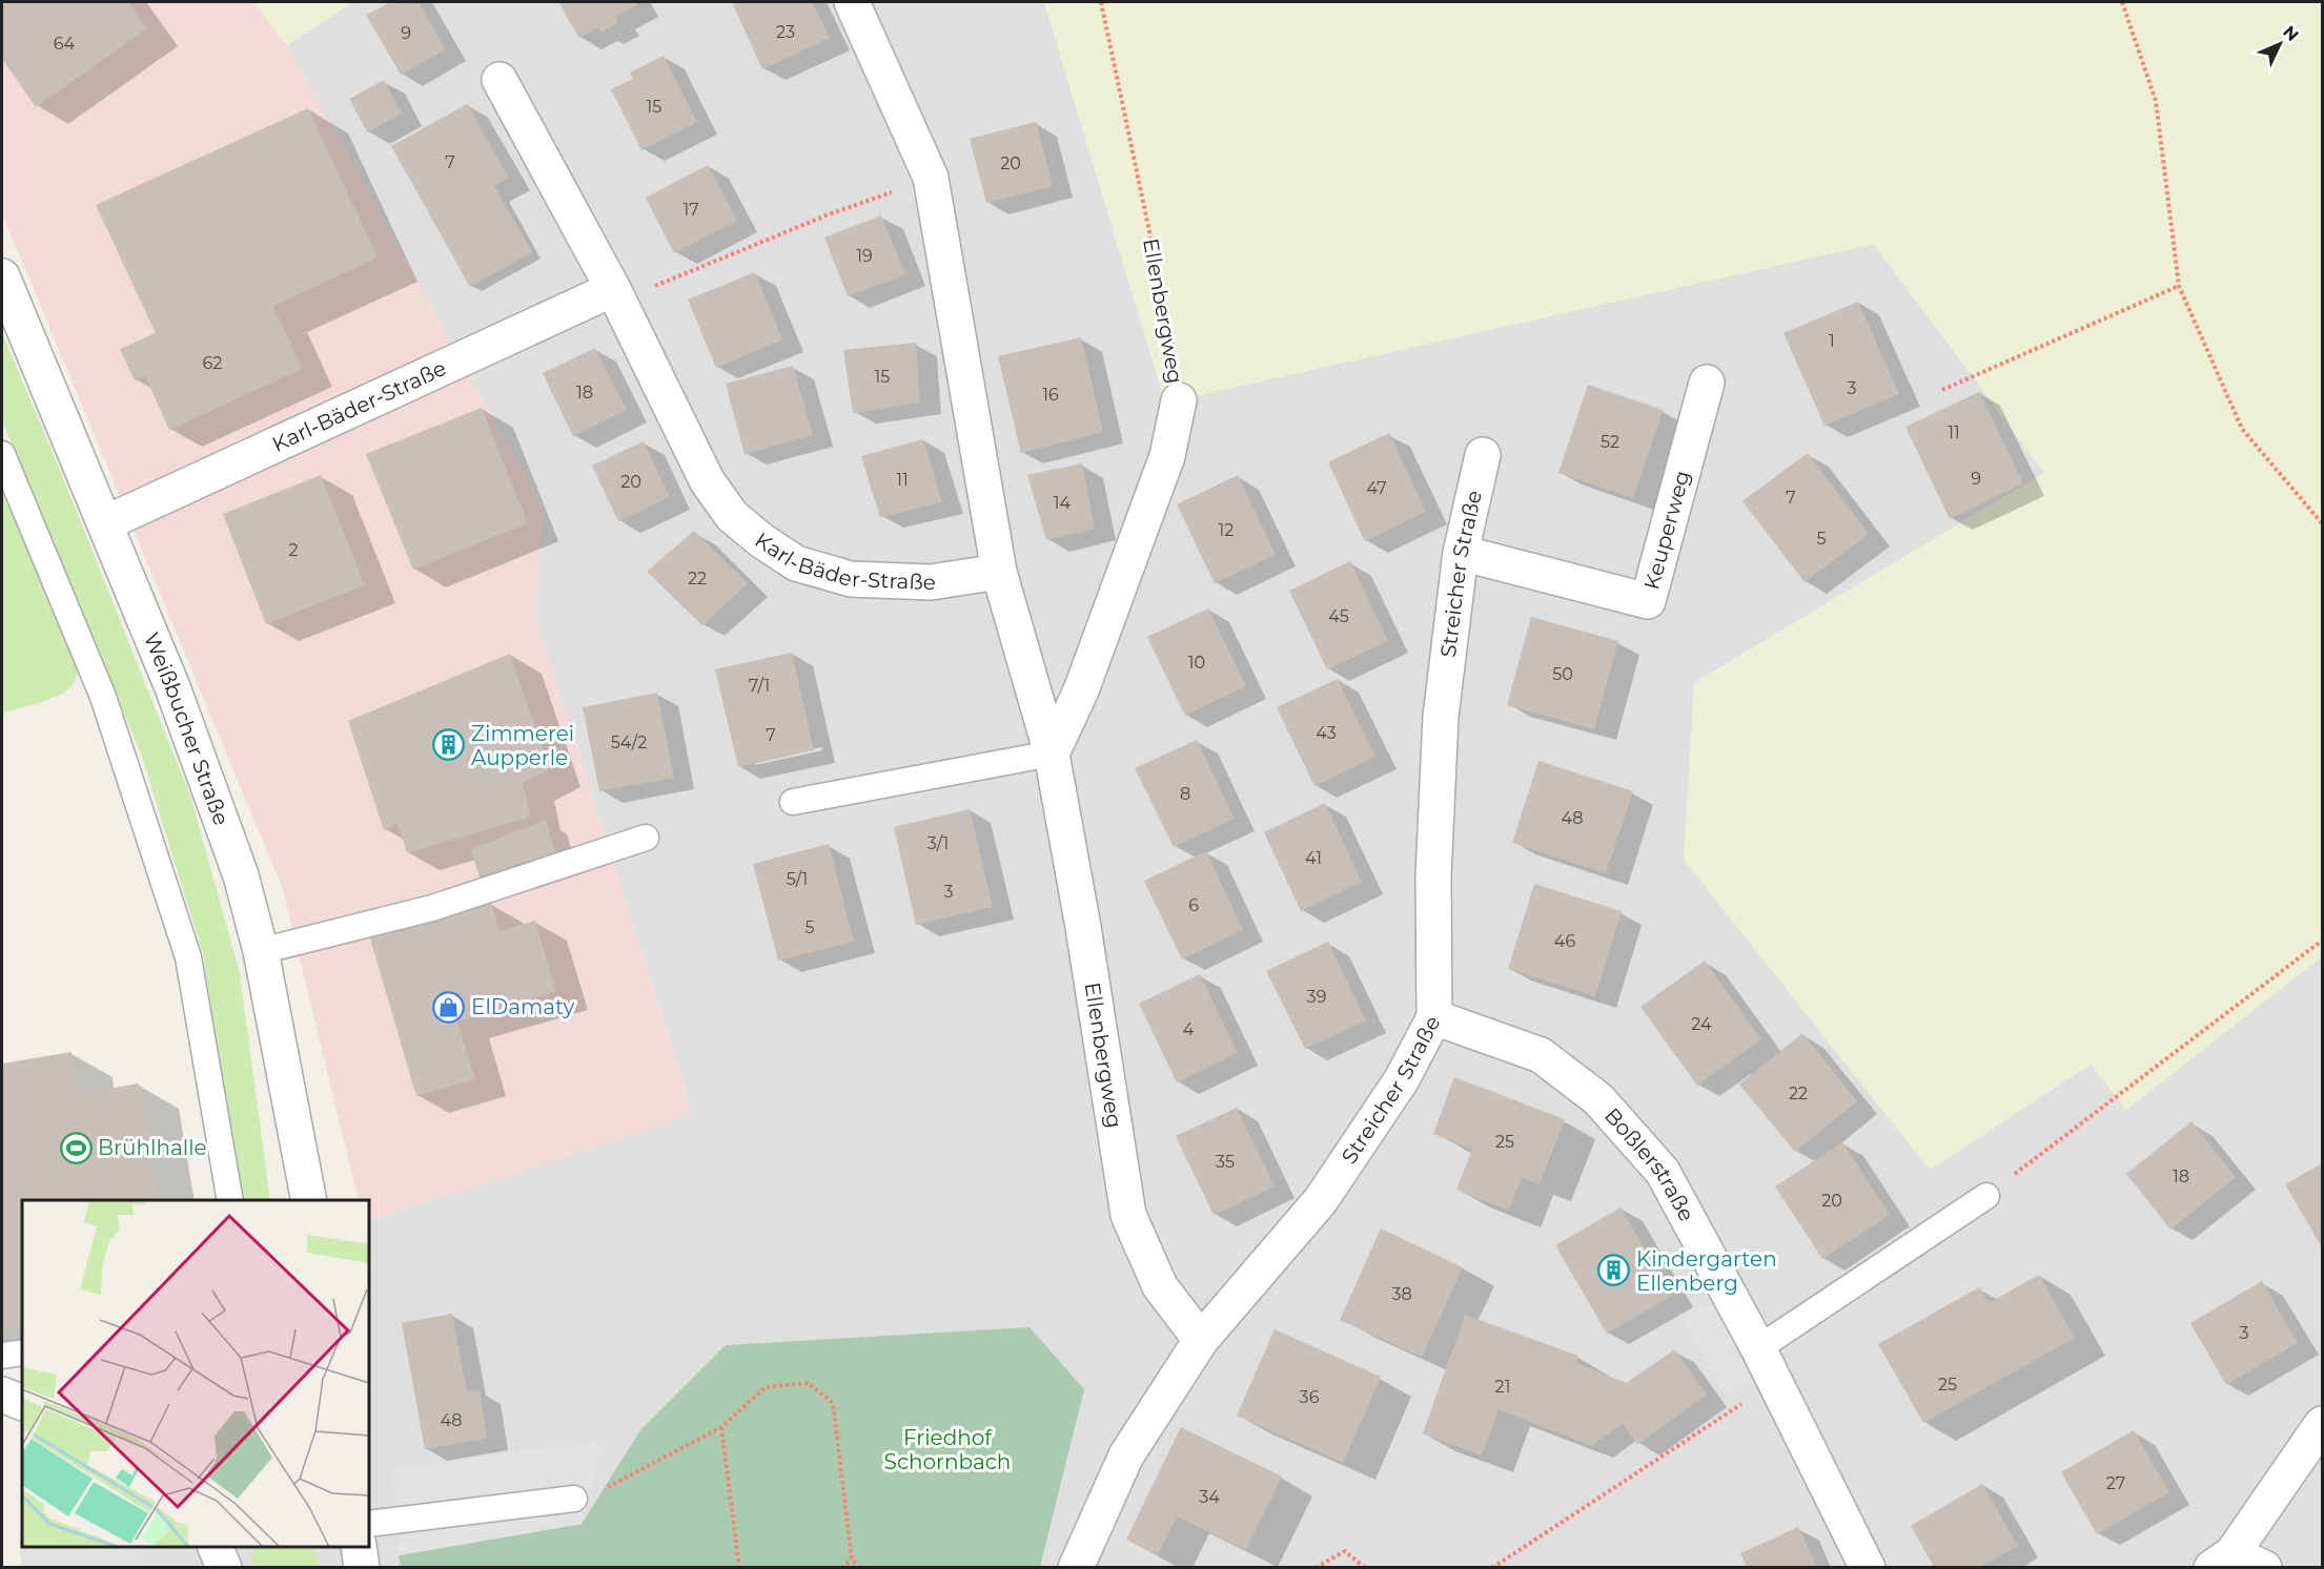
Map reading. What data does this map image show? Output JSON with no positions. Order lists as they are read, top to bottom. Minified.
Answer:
{"streets":{"street":["Ellenbergweg","Karl-Bäder-Straße","Keuperweg","Streicher Straße","Weißbucher Straße","Boßlerstraße"]},"crossings":[["Ellenbergweg","Karl-Bäder-Straße"],["Ellenbergweg","Streicher Straße"],["Karl-Bäder-Straße","Weißbucher Straße"],["Keuperweg","Streicher Straße"],["Streicher Straße","Boßlerstraße"]],"parks":["Friedhof Schornbach"],"places":{"building":["Zimmerei Aupperle","Kindergarten Ellenberg"],"shop":["ElDamaty"],"sports":["Brühlhalle"]},"house_numbers":["23","9","64","15","7","20","17","19","1","62","15","3","18","16","11","52","9","11","20","47","7","14","12","5","2","22","45","10","50","7/1","43","7","54/2","8","48","3/1","41","5/1","3","6","5","46","39","24","4","22","25","35","18","20","38","3","25","21","36","48","27","34"],"north":"top right"}
